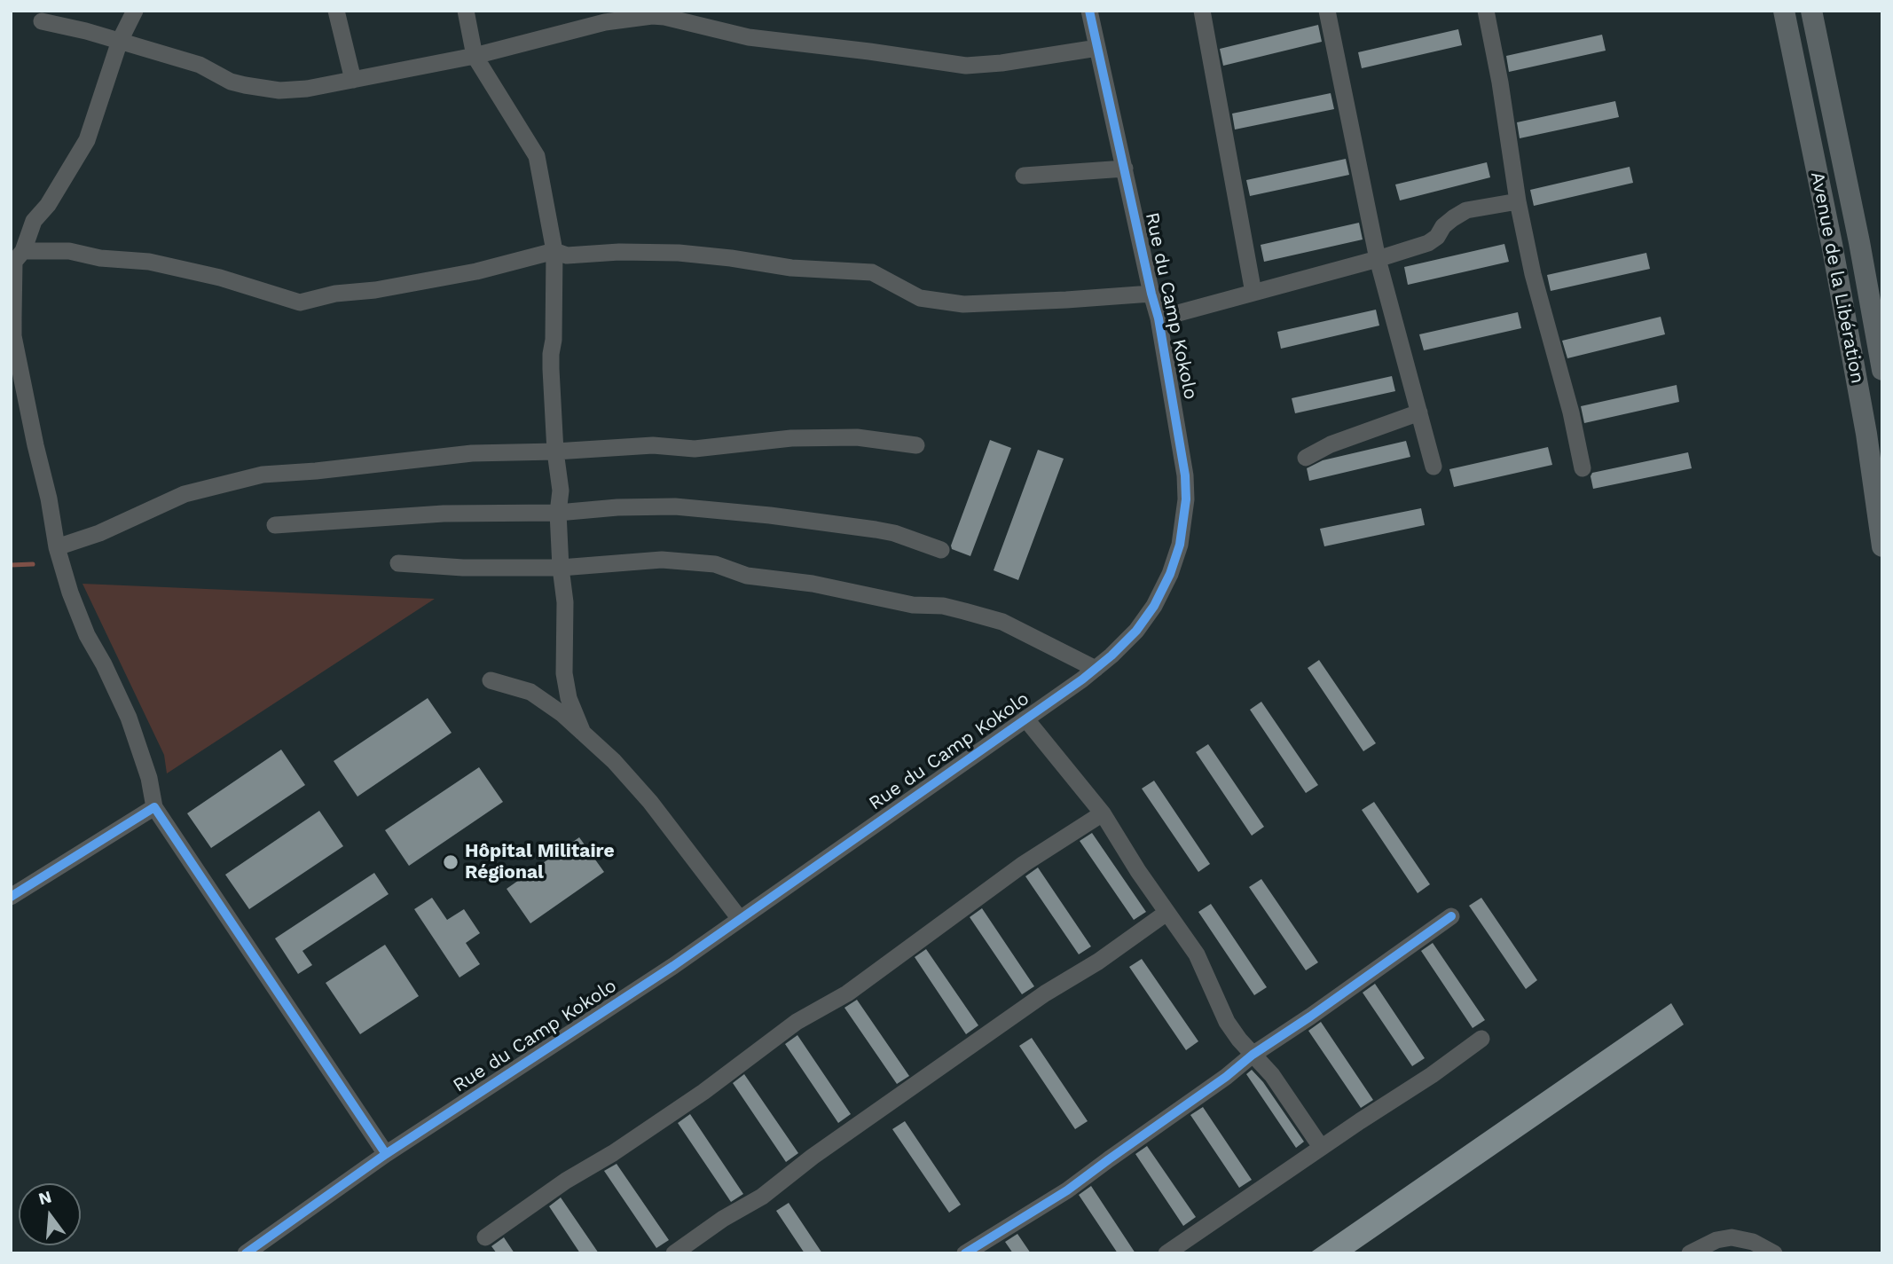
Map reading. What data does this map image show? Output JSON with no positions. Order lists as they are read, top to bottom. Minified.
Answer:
{"streets":{"main road":["Avenue de la Libération"],"street":["Rue du Camp Kokolo"]},"places":["Hôpital Militaire Régional"],"north":"top"}
